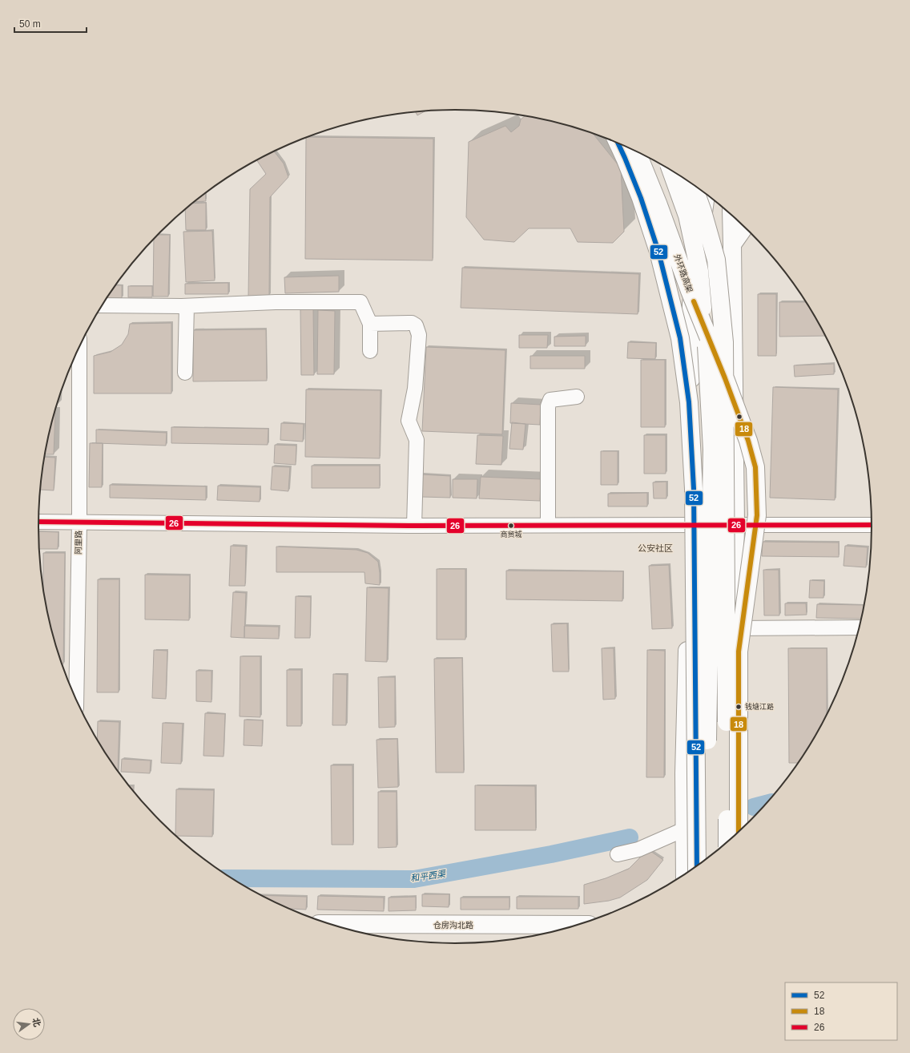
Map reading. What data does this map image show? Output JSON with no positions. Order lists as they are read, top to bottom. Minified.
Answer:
{"streets":{"main road":["外环路高架","仓房沟北路"],"street":["阿里路"]},"districts":["公安社区"],"water":["和平西渠"],"places":["商贸城","钱塘江路"],"lines":["transit line 52","transit line 18","transit line 26"],"legend":["52","18","26"],"scale_bar":"50 m","north":"right"}
